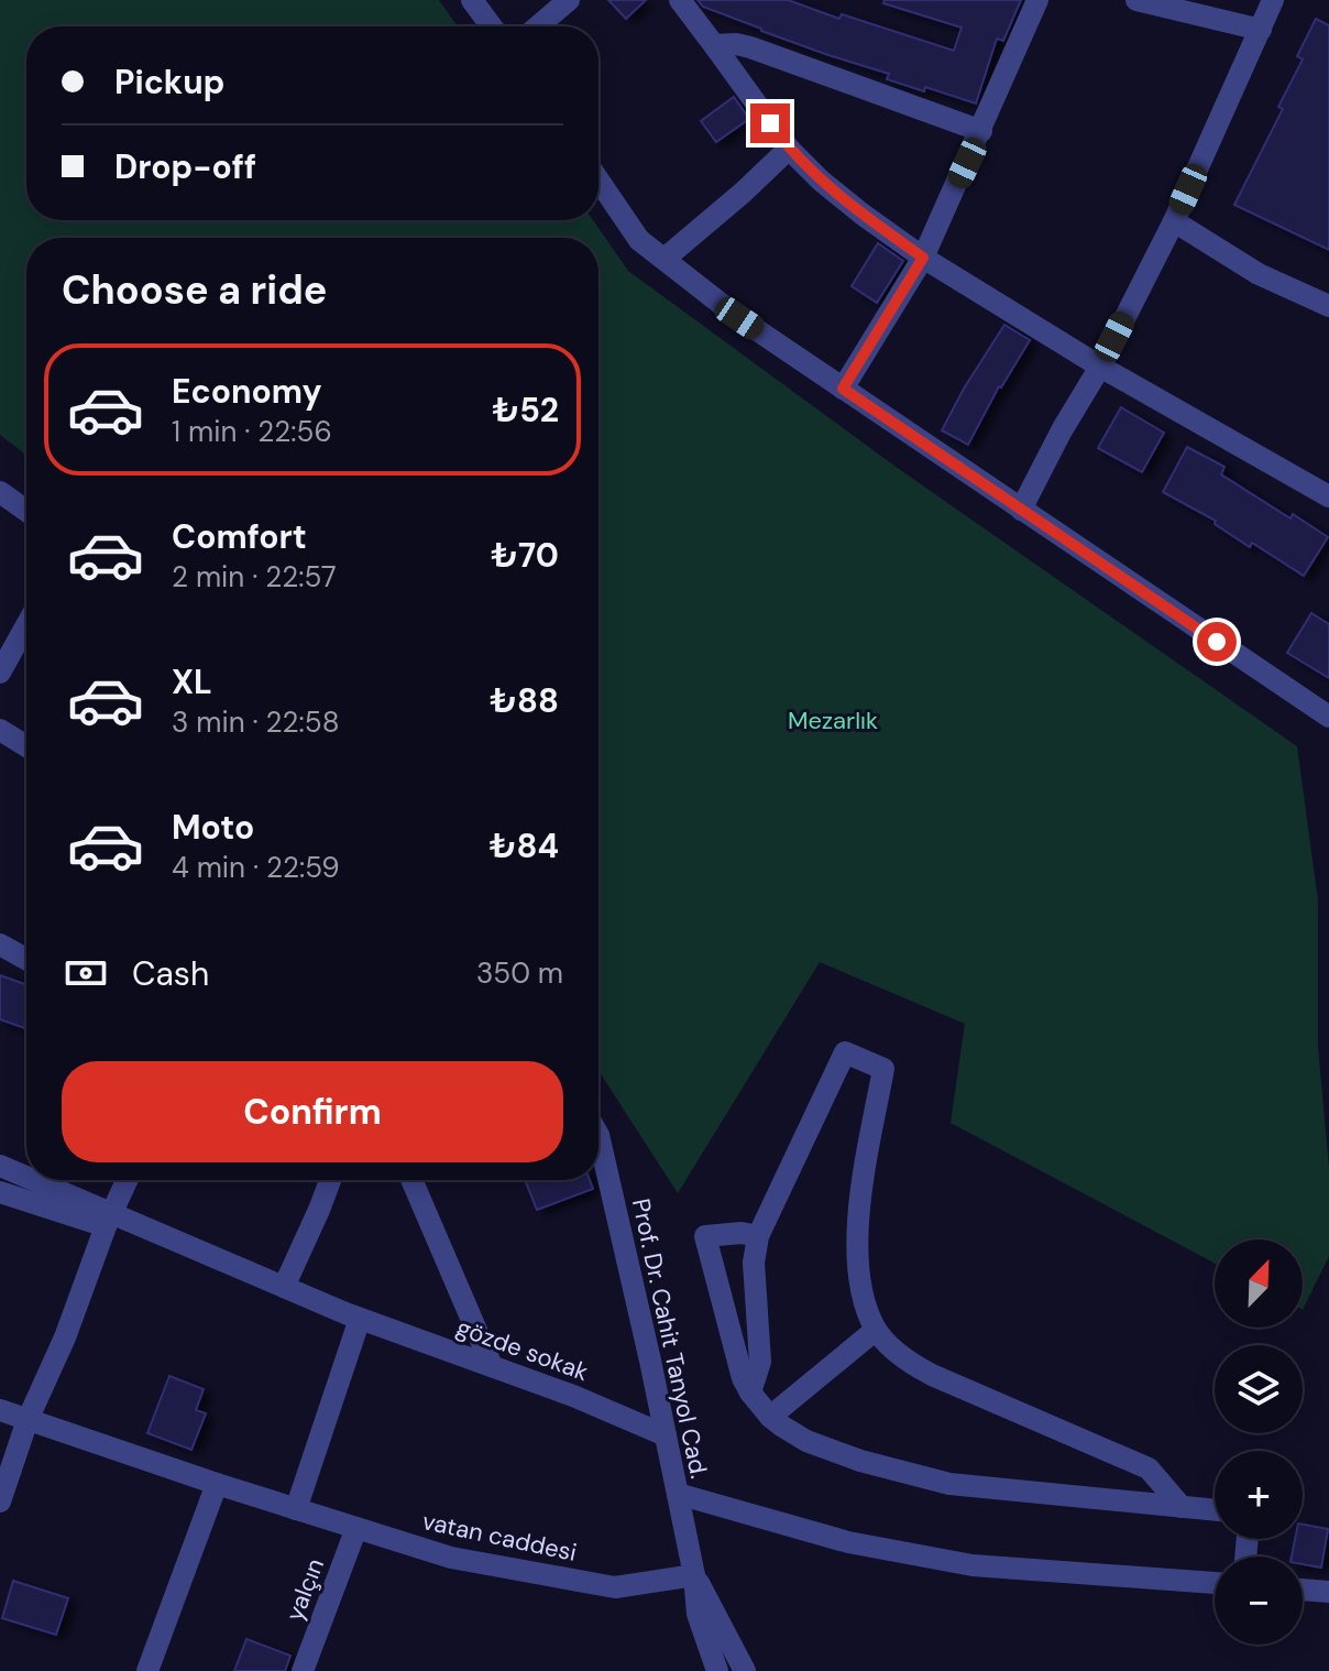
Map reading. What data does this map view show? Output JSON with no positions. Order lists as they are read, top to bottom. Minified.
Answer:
{"streets":{"street":["Prof. Dr. Cahit Tanyol Cad.","gözde sokak","vatan caddesi","yalçın"]},"crossings":[["Prof. Dr. Cahit Tanyol Cad.","gözde sokak"],["Prof. Dr. Cahit Tanyol Cad.","vatan caddesi"],["vatan caddesi","yalçın"]],"parks":["Mezarlık"],"north":"top right","page":{"banner":["Pickup","Drop-off"],"heading":"Choose a ride","list":[{"name":"Economy","note":"1 min · 22:56","value":"₺52"},{"name":"Comfort","note":"2 min · 22:57","value":"₺70"},{"name":"XL","note":"3 min · 22:58","value":"₺88"},{"name":"Moto","note":"4 min · 22:59","value":"₺84"}],"pay":["Cash","350 m"],"buttons":"Confirm","map_buttons":["+","−"]}}
